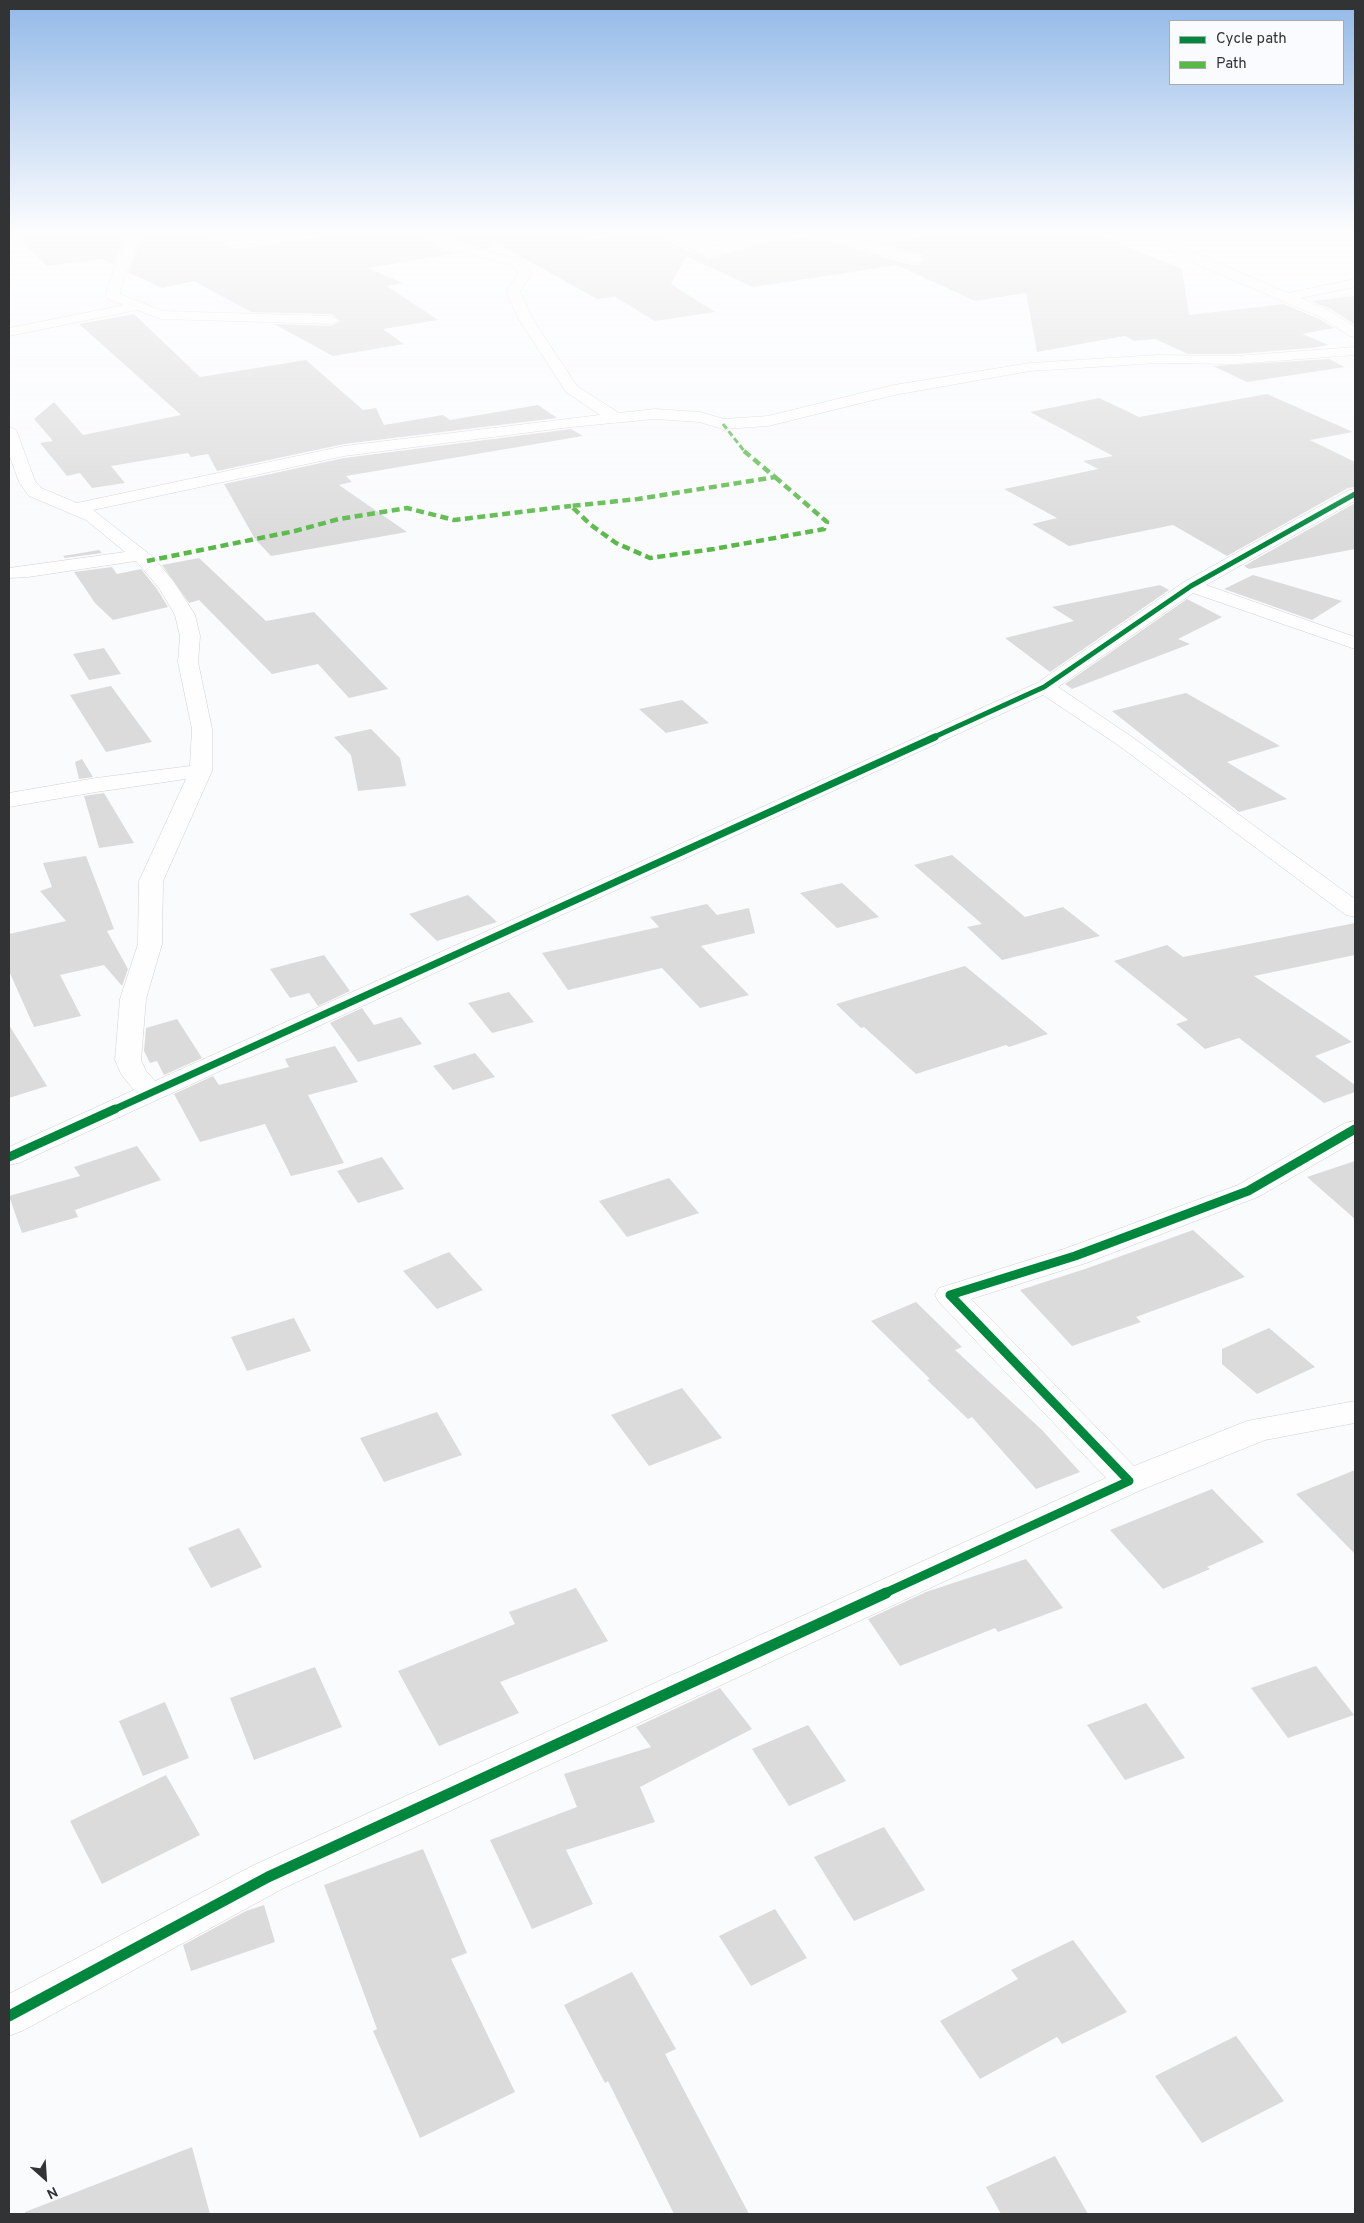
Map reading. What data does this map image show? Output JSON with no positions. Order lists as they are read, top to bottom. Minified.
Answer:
{"legend":["Cycle path","Path"],"north":"bottom right"}
